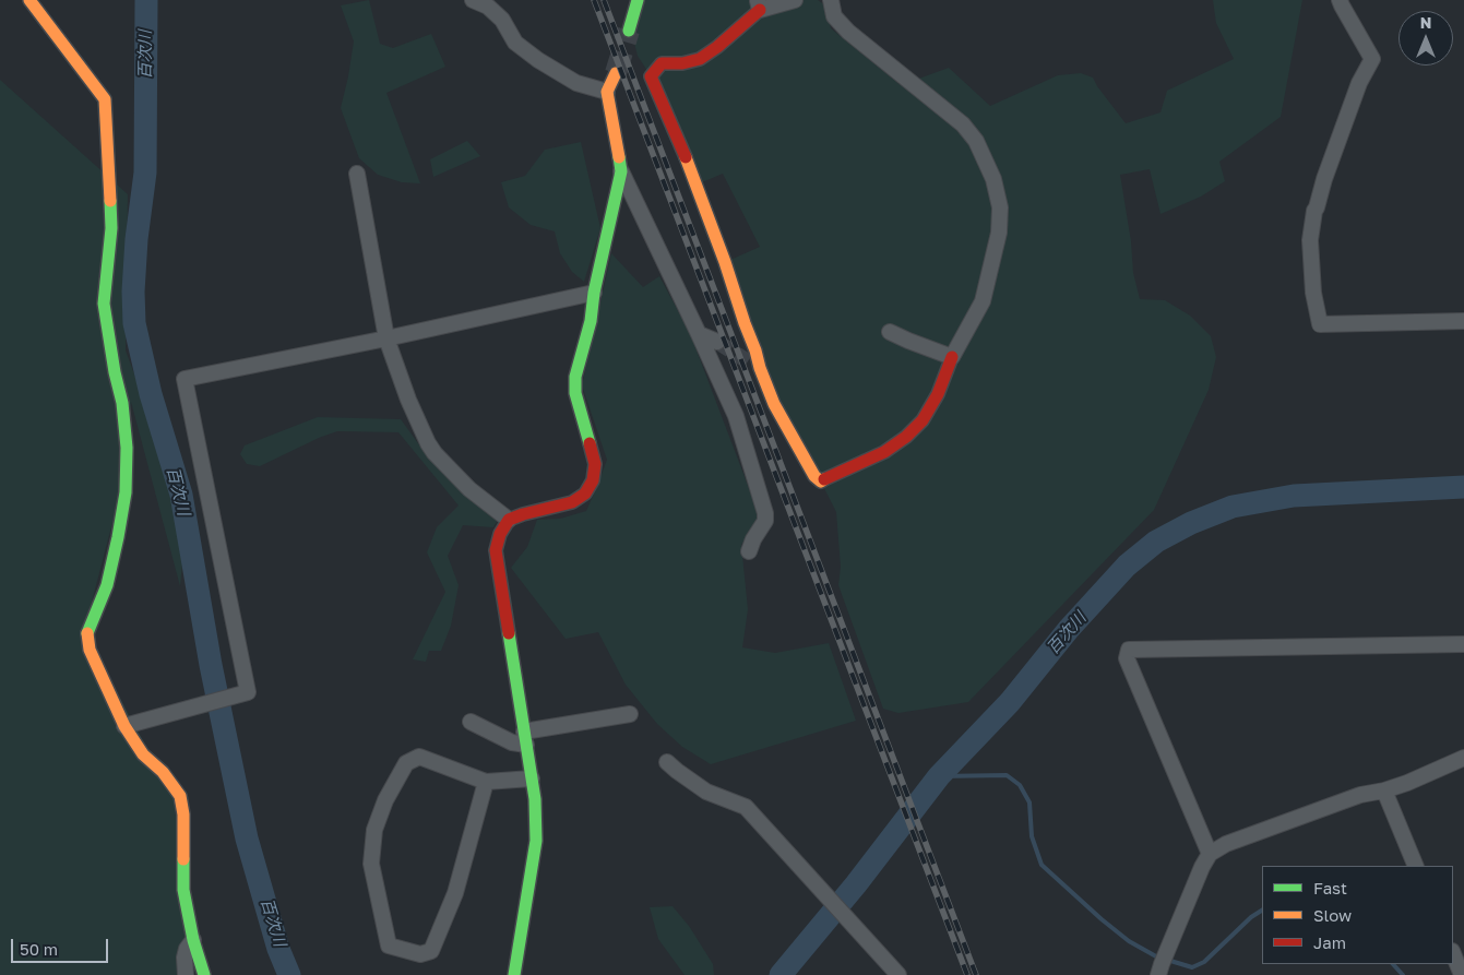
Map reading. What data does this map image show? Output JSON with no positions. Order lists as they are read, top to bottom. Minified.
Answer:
{"water":["百次川"],"legend":["Fast","Slow","Jam"],"scale_bar":"50 m","north":"top"}
